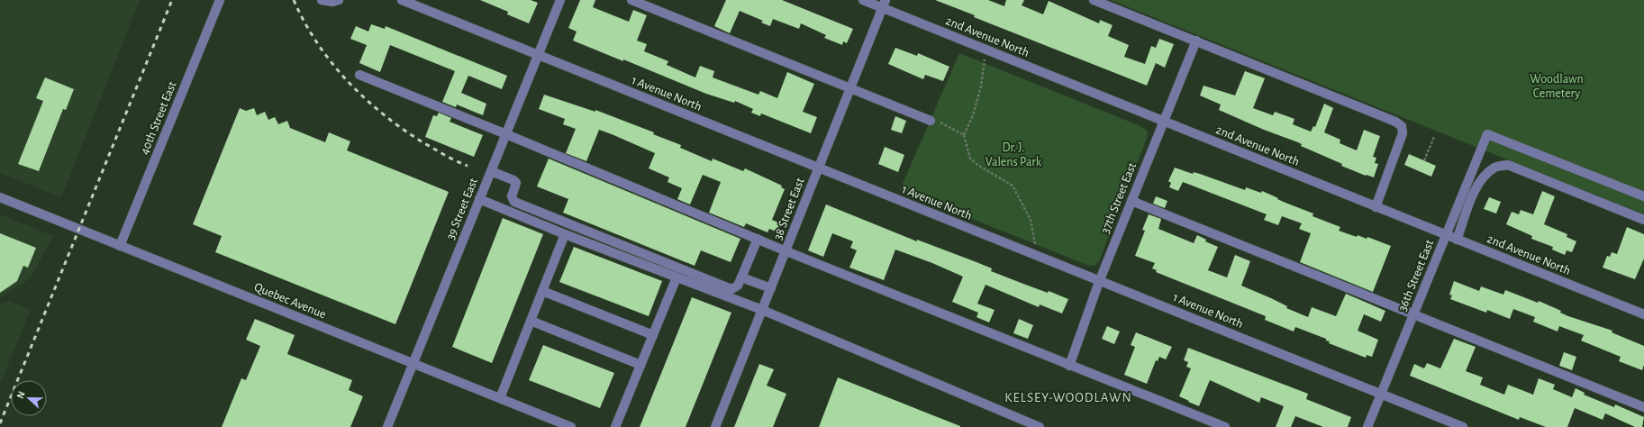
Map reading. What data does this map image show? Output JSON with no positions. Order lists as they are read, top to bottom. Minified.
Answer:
{"streets":{"street":["2nd Avenue North","1 Avenue North","40th Street East","37th Street East","39 Street East","38 Street East","36th Street East","Quebec Avenue"]},"crossings":[["2nd Avenue North","37th Street East"],["2nd Avenue North","38 Street East"],["2nd Avenue North","36th Street East"],["1 Avenue North","37th Street East"],["1 Avenue North","39 Street East"],["1 Avenue North","38 Street East"],["1 Avenue North","36th Street East"],["40th Street East","Quebec Avenue"],["39 Street East","Quebec Avenue"]],"districts":["KELSEY-WOODLAWN"],"parks":["Woodlawn Cemetery","Dr. J. Valens Park"],"north":"left"}
